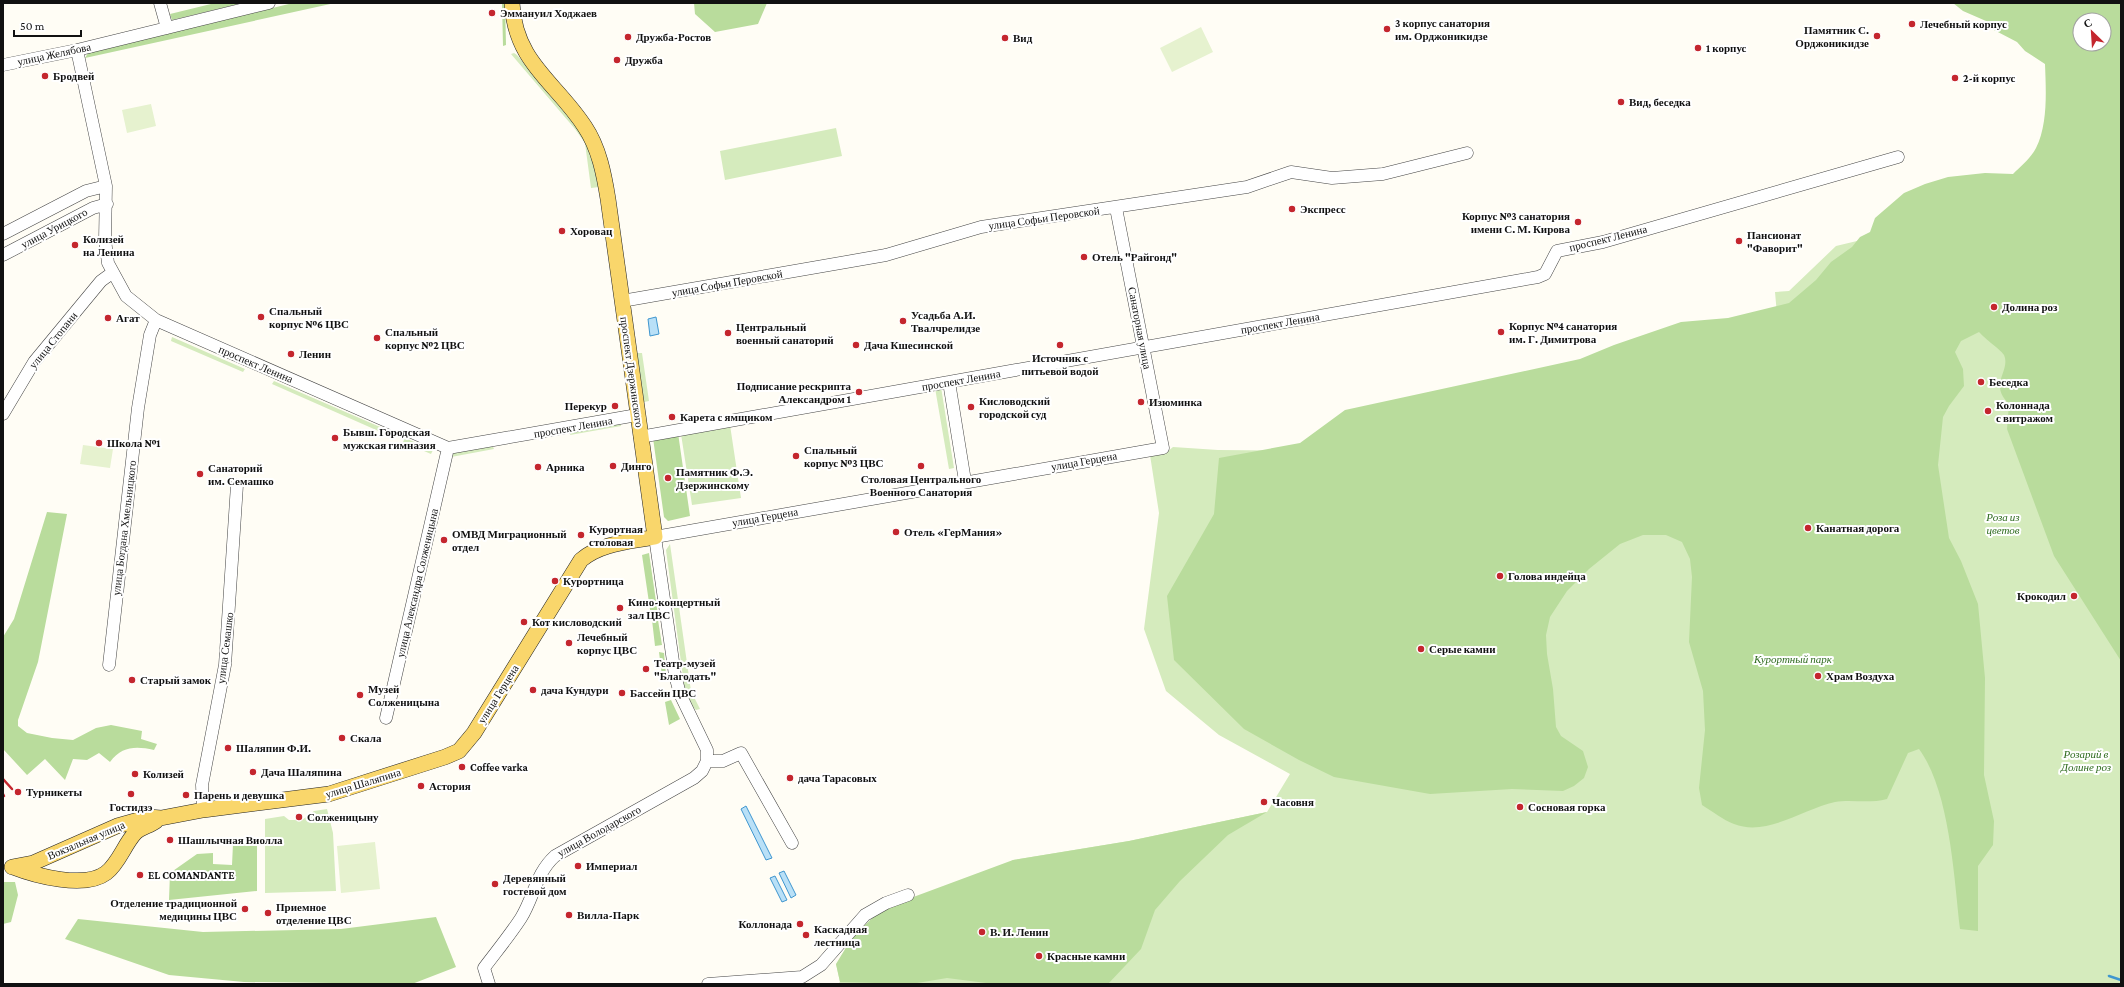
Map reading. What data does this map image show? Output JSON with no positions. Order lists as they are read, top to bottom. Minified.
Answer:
{"streets":{"main road":["проспект Дзержинского","улица Герцена","улица Шаляпина","Вокзальная улица"],"street":["улица Желябова","улица Софьи Перовской","улица Урицкого","проспект Ленина","Санаторная улица","улица Стопани","улица Богдана Хмельницкого","улица Александра Солженицына","улица Семашко","улица Володарского"]},"crossings":[["улица Желябова","проспект Ленина"],["улица Софьи Перовской","Санаторная улица"],["улица Софьи Перовской","проспект Дзержинского"],["улица Урицкого","проспект Ленина"],["проспект Ленина","Санаторная улица"],["проспект Ленина","улица Стопани"],["проспект Ленина","проспект Дзержинского"],["проспект Ленина","улица Богдана Хмельницкого"],["проспект Ленина","улица Александра Солженицына"],["Санаторная улица","улица Герцена"],["проспект Дзержинского","улица Герцена"],["проспект Дзержинского","улица Володарского"],["улица Герцена","улица Шаляпина"],["улица Семашко","улица Шаляпина"],["улица Семашко","Вокзальная улица"],["улица Шаляпина","Вокзальная улица"]],"parks":["Роза из цветов","Курортный парк","Розарий в Долине роз"],"places":["Эммануил Ходжаев","Лечебный корпус","3 корпус санатория им. Орджоникидзе","Памятник С. Орджоникидзе","Дружба-Ростов","Вид","1 корпус","Дружба","Бродвей","2-й корпус","Вид, беседка","Экспресс","Корпус №3 санатория имени С. М. Кирова","Хоровац","Пансионат \"Фаворит\"","Колизей на Ленина","Отель \"Райгонд\"","Долина роз","Спальный корпус №6 ЦВС","Агат","Усадьба А.И. Твалчрелидзе","Корпус №4 санатория им. Г. Димитрова","Центральный военный санаторий","Спальный корпус №2 ЦВС","Дача Кшесинской","Источник с питьевой водой","Ленин","Беседка","Подписание рескрипта Александром 1","Изюминка","Перекур","Кисловодский городской суд","Колоннада с витражом","Карета с ямщиком","Бывш. Городская мужская гимназия","Школа №1","Спальный корпус №3 ЦВС","Динго","Столовая Центрального Военного Санатория","Арника","Санаторий им. Семашко","Памятник Ф.Э. Дзержинскому","Канатная дорога","Отель «ГерМания»","Курортная столовая","ОМВД Миграционный отдел","Голова индейца","Курортница","Крокодил","Кино-концертный зал ЦВС","Кот кисловодский","Лечебный корпус ЦВС","Серые камни","Театр-музей \"Благодать\"","Храм Воздуха","Старый замок","дача Кундури","Бассейн ЦВС","Музей Солженицына","Скала","Шаляпин Ф.И.","Coffee varka","Дача Шаляпина","Колизей","дача Тарасовых","Астория","Турникеты","Гостидзэ","Парень и девушка","Часовня","Сосновая горка","Солженицыну","Шашлычная Виолла","Империал","EL COMANDANTE","Деревянный гостевой дом","Отделение традиционной медицины ЦВС","Приемное отделение ЦВС","Вилла-Парк","Коллонада","В. И. Ленин","Каскадная лестница","Красные камни"],"scale_bar":"50 m","north":"top left"}
